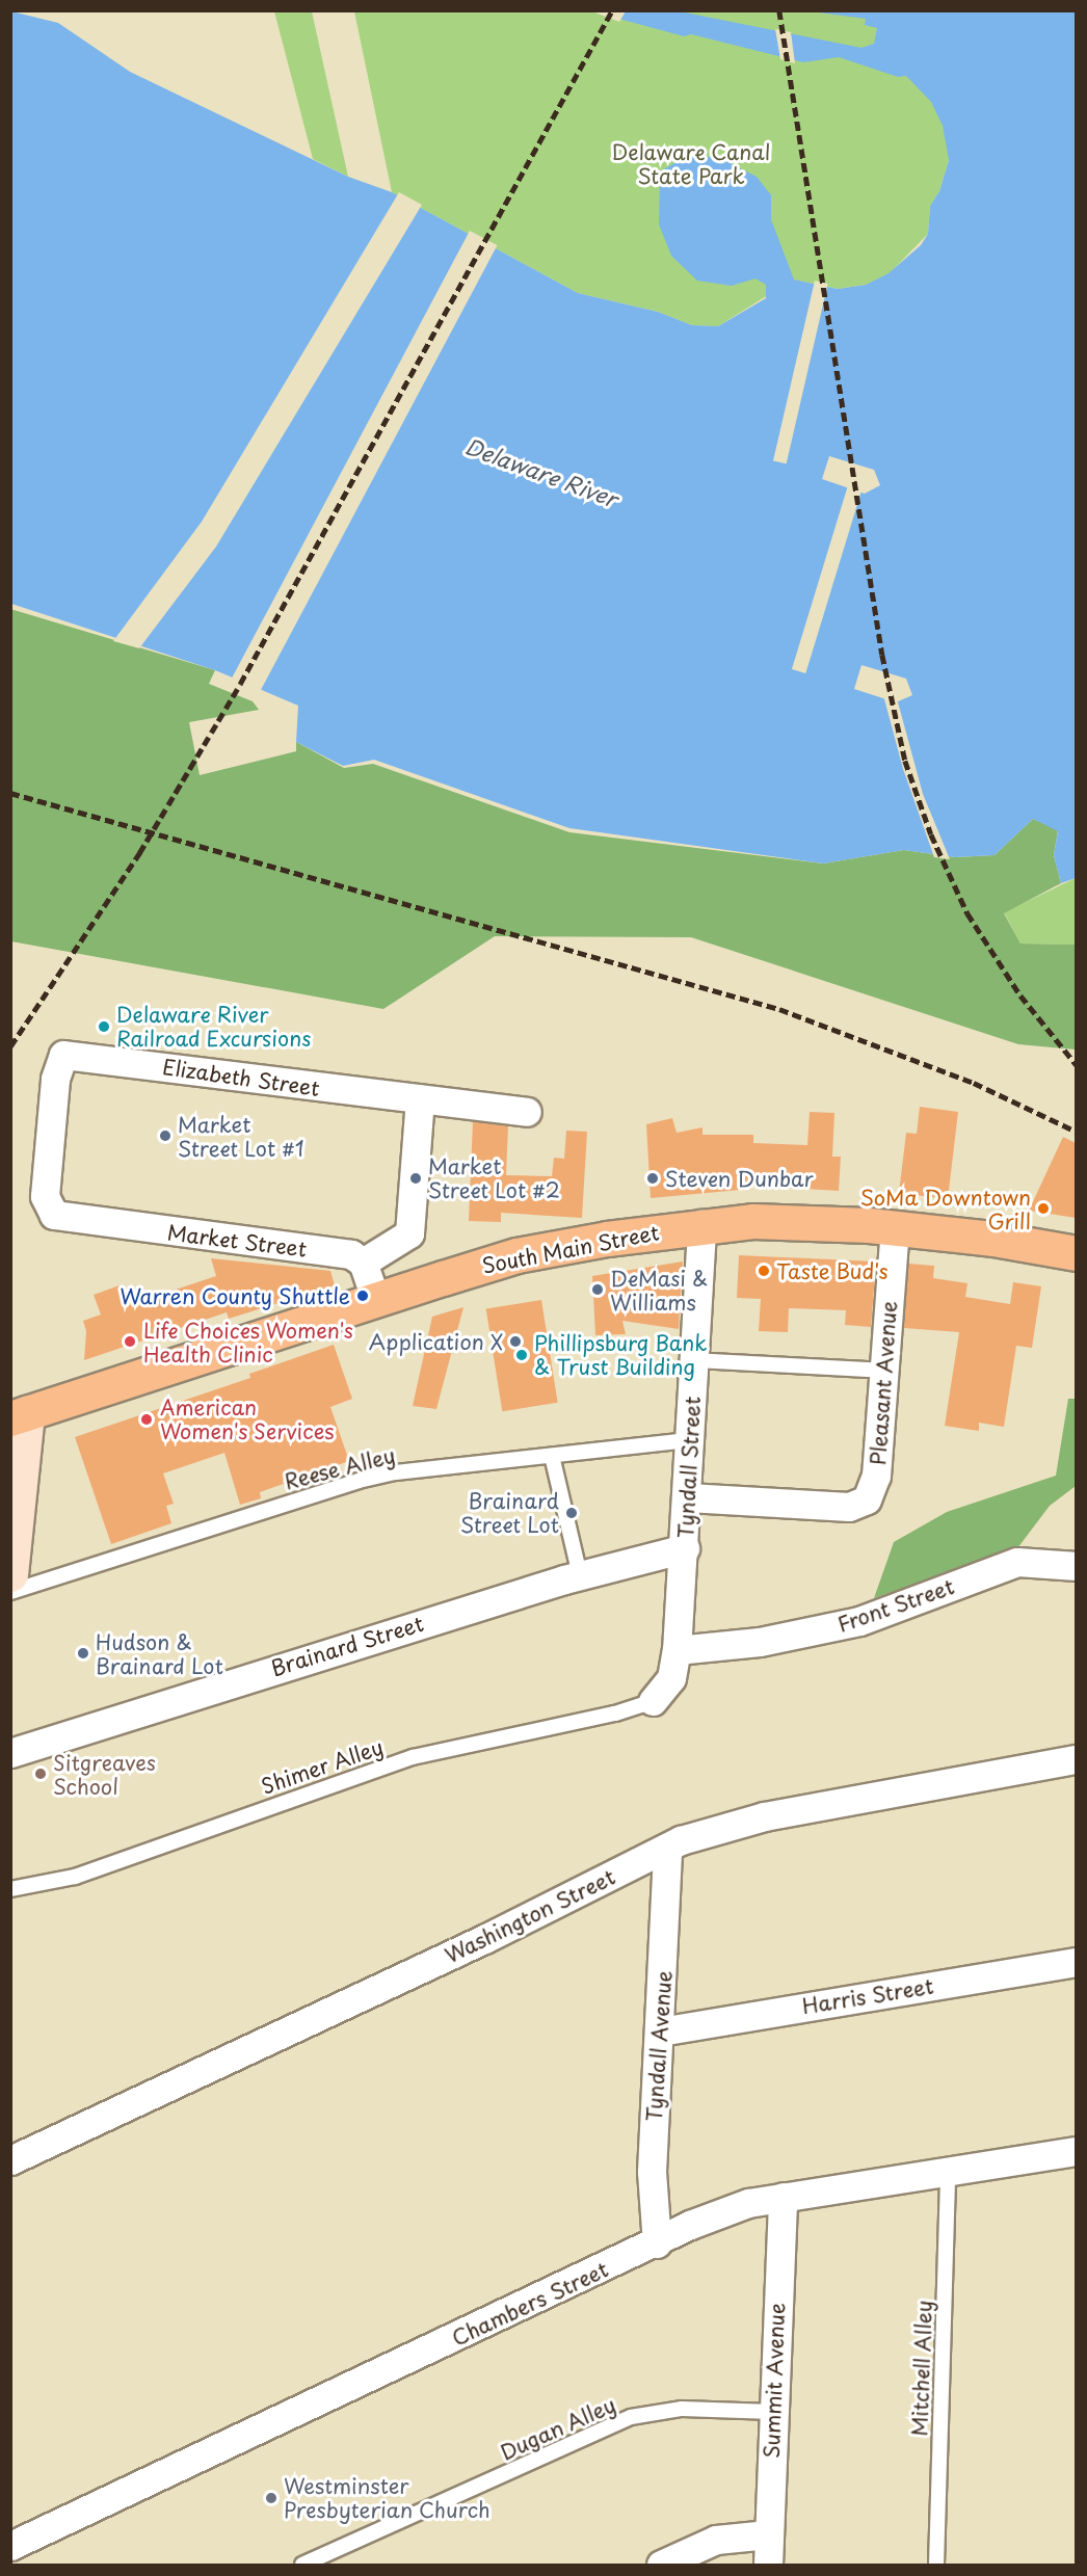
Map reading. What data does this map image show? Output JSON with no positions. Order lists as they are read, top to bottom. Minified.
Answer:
{"streets":{"main road":["South Main Street"],"street":["Elizabeth Street","Market Street","Pleasant Avenue","Tyndall Street","Front Street","Brainard Street","Washington Street","Harris Street","Tyndall Avenue","Chambers Street","Summit Avenue"],"lane":["Reese Alley","Shimer Alley","Mitchell Alley","Dugan Alley"]},"crossings":[["Elizabeth Street","Market Street"],["South Main Street","Pleasant Avenue"],["South Main Street","Tyndall Street"],["Pleasant Avenue","Tyndall Street"],["Tyndall Street","Reese Alley"],["Tyndall Street","Front Street"],["Tyndall Street","Brainard Street"],["Tyndall Street","Shimer Alley"],["Washington Street","Tyndall Avenue"],["Harris Street","Tyndall Avenue"],["Tyndall Avenue","Chambers Street"],["Chambers Street","Mitchell Alley"],["Chambers Street","Summit Avenue"],["Summit Avenue","Dugan Alley"]],"water":["Delaware River"],"parks":["Delaware Canal State Park"],"places":["Delaware River Railroad Excursions","Market Street Lot #1","Market Street Lot #2","Steven Dunbar","SoMa Downtown Grill","Taste Bud's","DeMasi & Williams","Warren County Shuttle","Life Choices Women's Health Clinic","Application X","Phillipsburg Bank & Trust Building","American Women's Services","Brainard Street Lot","Hudson & Brainard Lot","Sitgreaves School","Westminster Presbyterian Church"]}
